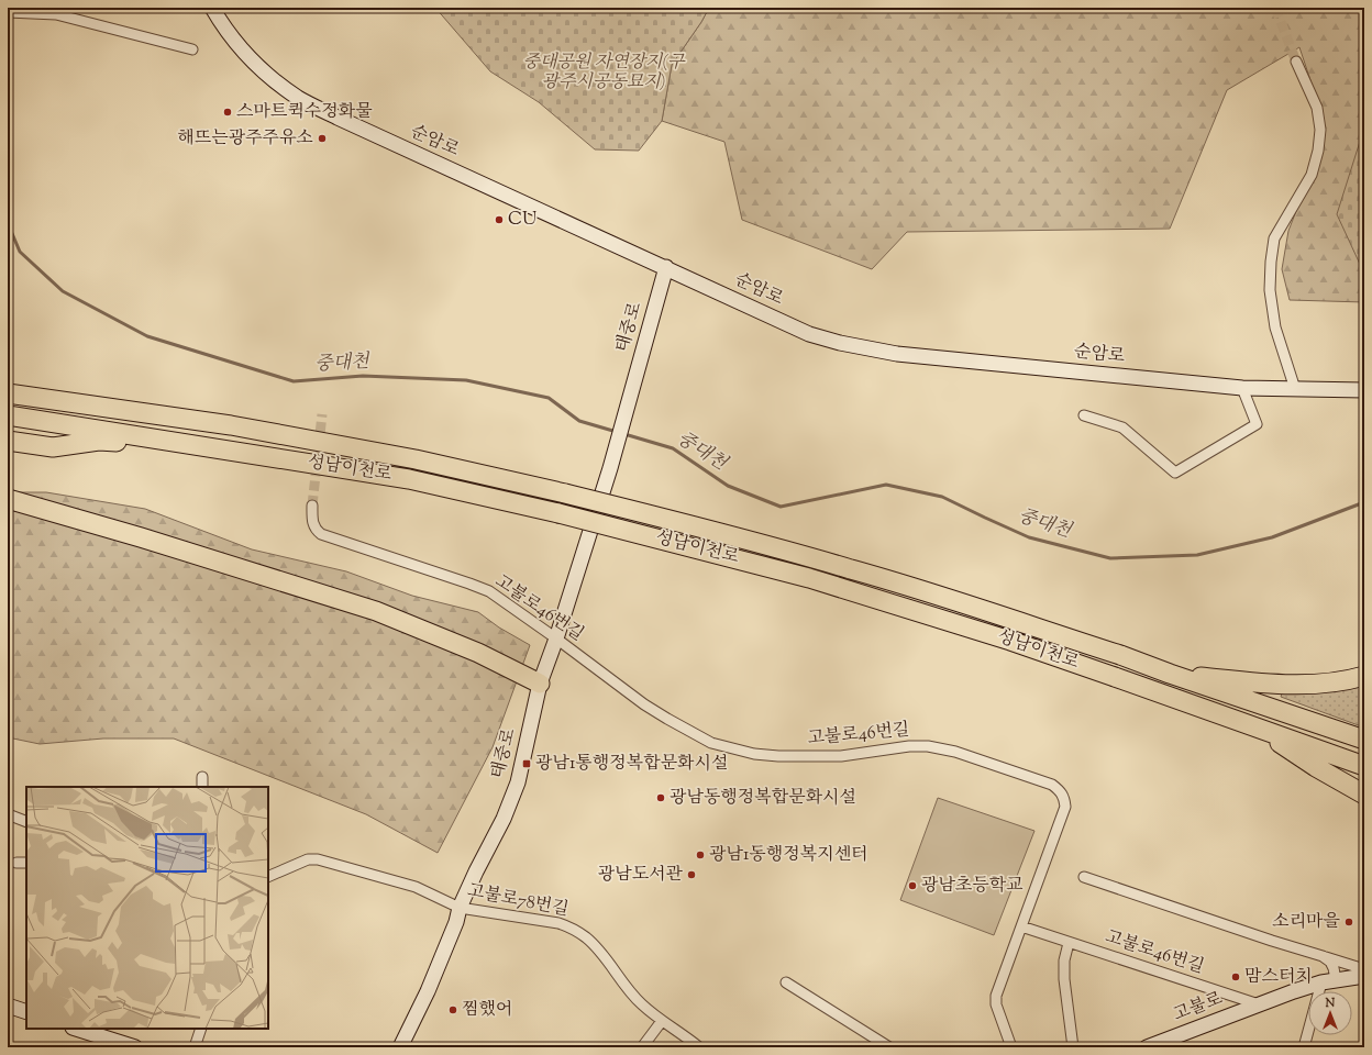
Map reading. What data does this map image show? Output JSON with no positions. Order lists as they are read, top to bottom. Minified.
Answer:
{"streets":{"highway":["성남이천로"],"street":["순암로","태중로","고불로46번길","고불로78번길","고불로"]},"crossings":[["순암로","태중로"],["태중로","고불로46번길"],["태중로","고불로78번길"],["고불로46번길","고불로"]],"water":["중대천"],"parks":["중대공원 자연장지(구 광주시공동묘지)"],"places":{"other":["스마트퀵수정화물","해뜨는광주주유소","CU","광남동행정복합문화시설","광남1동행정복지센터","광남도서관","광남초등학교","소리마을","맘스터치","찜했어"],"transit":["광남1통행정복합문화시설"]},"north":"top"}
